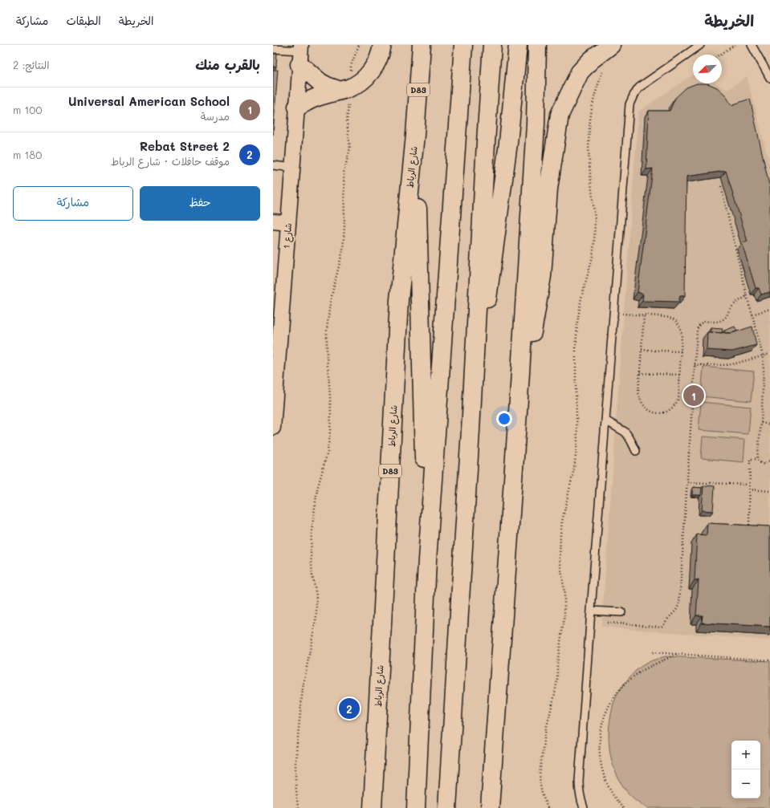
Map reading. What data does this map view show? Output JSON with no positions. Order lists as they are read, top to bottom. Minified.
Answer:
{"streets":{"highway":["D83","شارع الرباط"],"street":["شارع 1"]},"north":"bottom left","page":{"header":"الخريطة","nav":["الخريطة","الطبقات","مشاركة"],"heading":["بالقرب منك","النتائج: 2"],"list":[{"mark":"1","name":"Universal American School","note":"مدرسة","value":"100 m"},{"mark":"2","name":"Rebat Street 2","note":"موقف حافلات · شارع الرباط","value":"180 m"}],"buttons":["حفظ","مشاركة"],"pins":["1","2"],"map_buttons":["+","−"]}}
